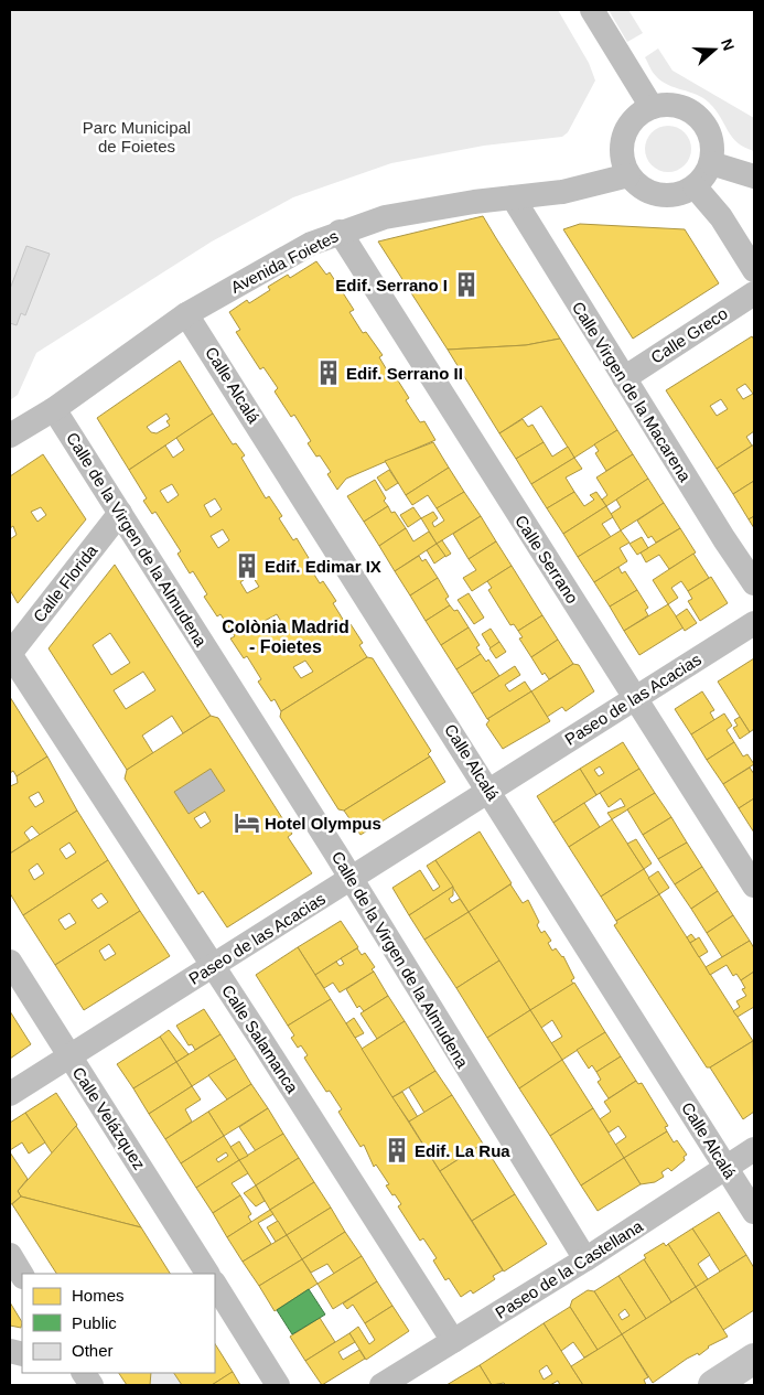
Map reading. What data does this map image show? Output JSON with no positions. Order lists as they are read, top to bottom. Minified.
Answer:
{"streets":{"street":["Avenida Foietes","Calle Greco","Calle Alcalá","Calle Virgen de la Macarena","Calle de la Virgen de la Almudena","Calle Serrano","Calle Florida","Paseo de las Acacias","Calle Salamanca","Calle Velázquez","Paseo de la Castellana"]},"crossings":[["Avenida Foietes","Calle Alcalá"],["Avenida Foietes","Calle Virgen de la Macarena"],["Avenida Foietes","Calle de la Virgen de la Almudena"],["Avenida Foietes","Calle Serrano"],["Calle Greco","Calle Virgen de la Macarena"],["Calle Alcalá","Paseo de las Acacias"],["Calle Alcalá","Paseo de la Castellana"],["Calle de la Virgen de la Almudena","Calle Florida"],["Calle de la Virgen de la Almudena","Paseo de las Acacias"],["Calle de la Virgen de la Almudena","Paseo de la Castellana"],["Calle Serrano","Paseo de las Acacias"],["Calle Florida","Calle Salamanca"],["Paseo de las Acacias","Calle Salamanca"],["Paseo de las Acacias","Calle Velázquez"],["Calle Salamanca","Paseo de la Castellana"]],"districts":["Colònia Madrid - Foietes"],"parks":["Parc Municipal de Foietes"],"places":{"building":["Edif. Serrano I","Edif. Serrano II","Edif. Edimar IX","Edif. La Rua"],"hotel":["Hotel Olympus"]},"legend":["Homes","Public","Other"],"north":"right"}
